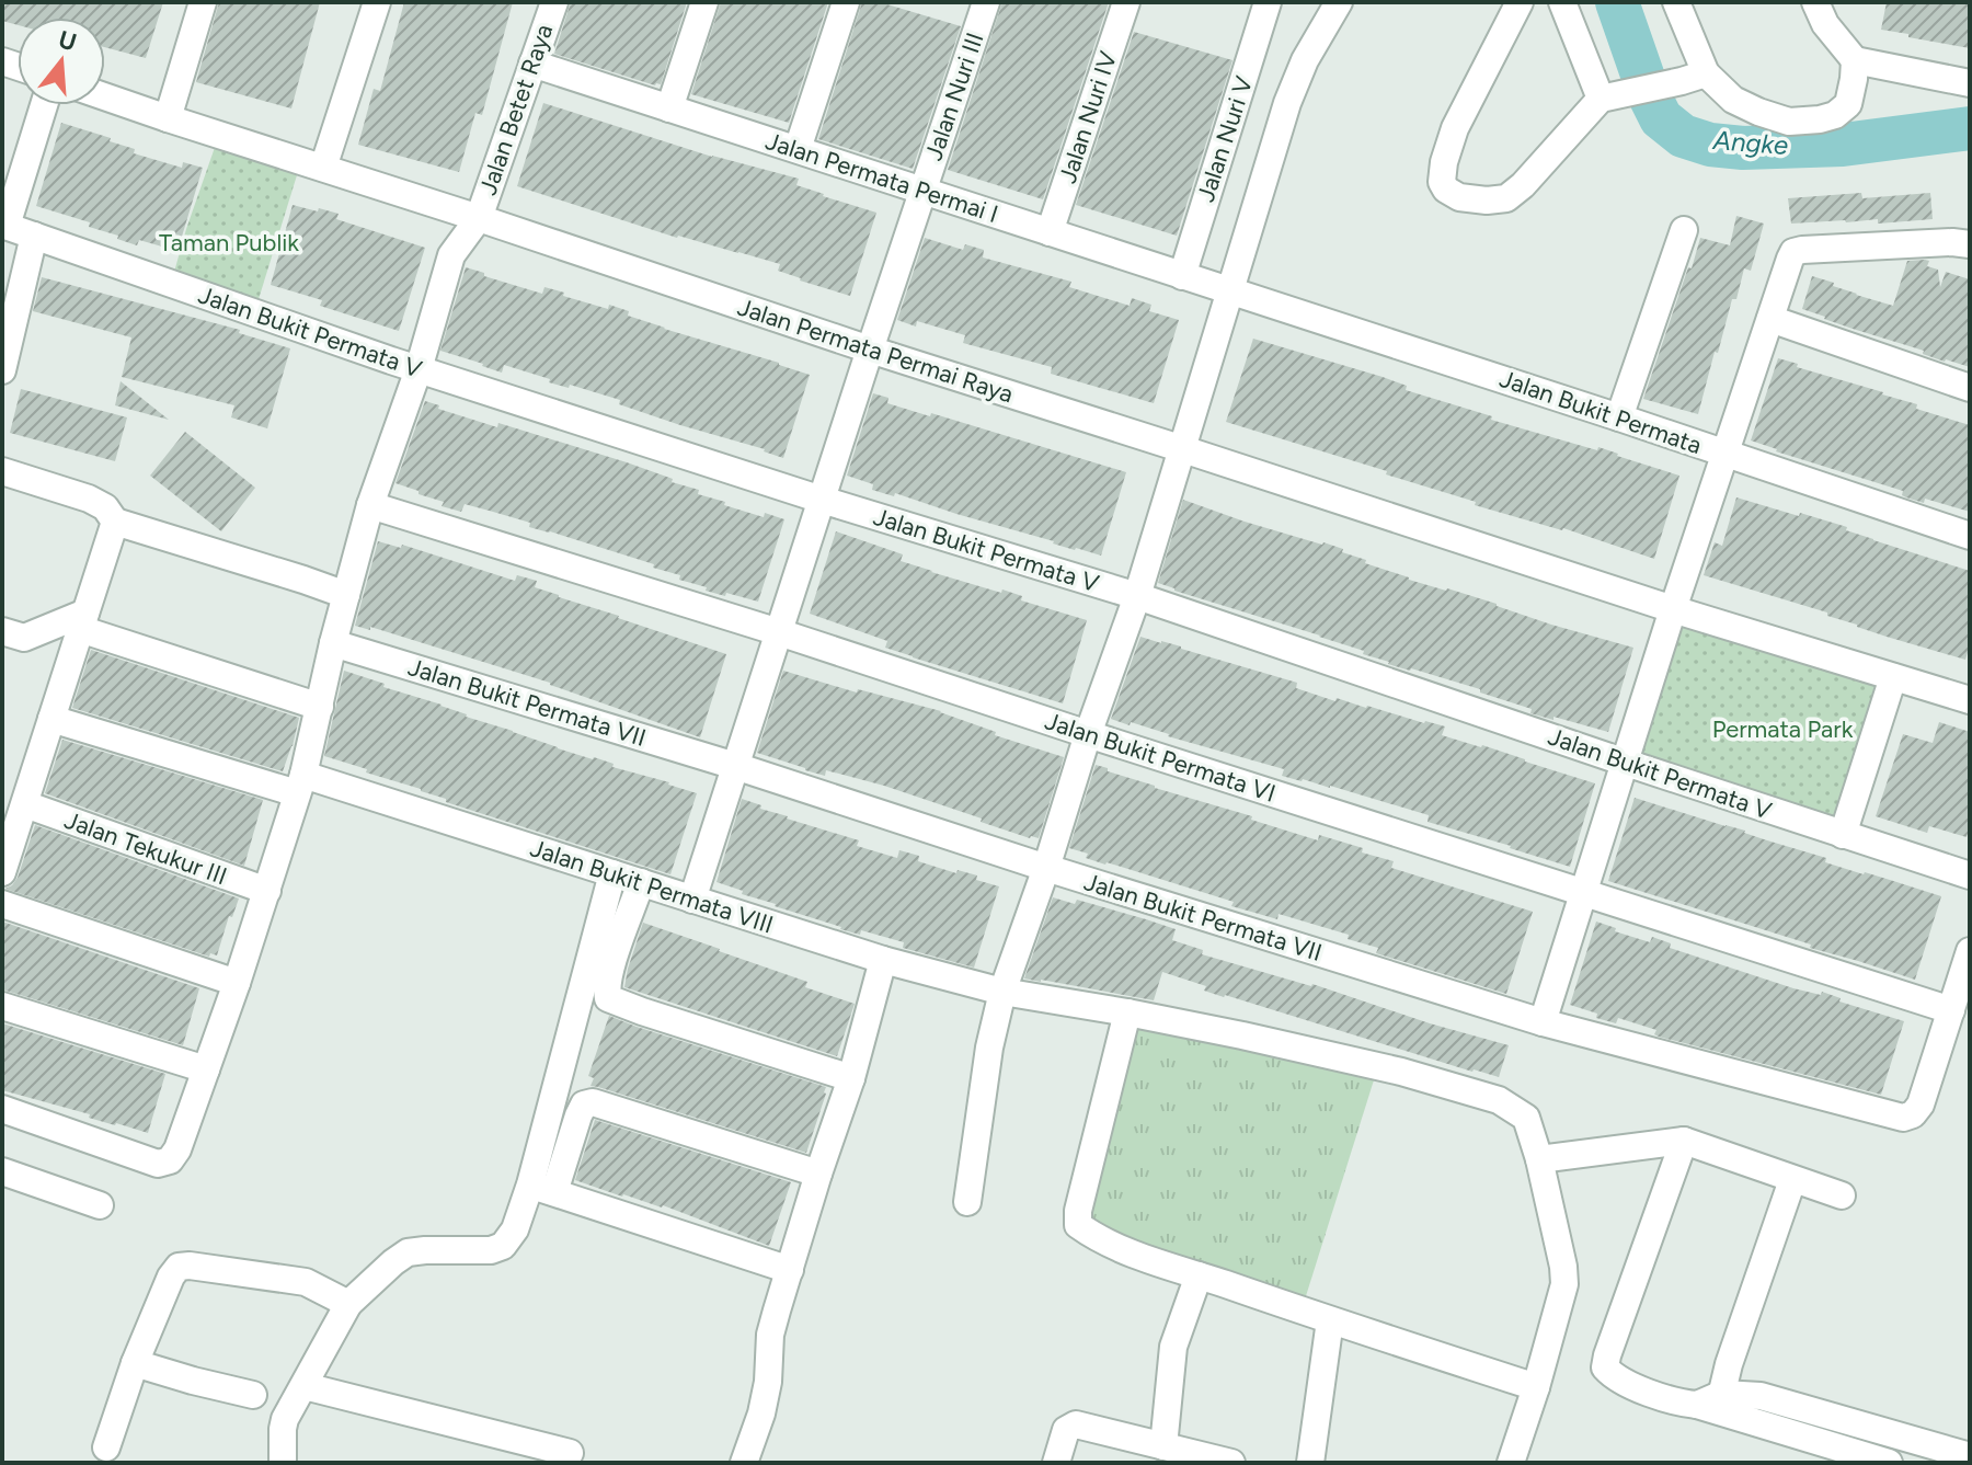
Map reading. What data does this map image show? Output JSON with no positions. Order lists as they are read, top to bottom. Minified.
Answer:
{"streets":{"street":["Jalan Nuri III","Jalan Betet Raya","Jalan Nuri IV","Jalan Nuri V","Jalan Permata Permai I","Jalan Bukit Permata V","Jalan Permata Permai Raya","Jalan Bukit Permata","Jalan Bukit Permata VII","Jalan Bukit Permata VI","Jalan Tekukur III","Jalan Bukit Permata VIII"]},"crossings":[["Jalan Nuri III","Jalan Permata Permai I"],["Jalan Nuri III","Jalan Bukit Permata V"],["Jalan Nuri III","Jalan Permata Permai Raya"],["Jalan Nuri III","Jalan Bukit Permata VII"],["Jalan Nuri III","Jalan Bukit Permata VI"],["Jalan Nuri III","Jalan Bukit Permata VIII"],["Jalan Betet Raya","Jalan Permata Permai I"],["Jalan Betet Raya","Jalan Bukit Permata V"],["Jalan Betet Raya","Jalan Permata Permai Raya"],["Jalan Betet Raya","Jalan Bukit Permata VII"],["Jalan Betet Raya","Jalan Bukit Permata VI"],["Jalan Betet Raya","Jalan Tekukur III"],["Jalan Betet Raya","Jalan Bukit Permata VIII"],["Jalan Nuri IV","Jalan Permata Permai I"],["Jalan Nuri V","Jalan Permata Permai I"],["Jalan Permata Permai I","Jalan Bukit Permata"],["Jalan Bukit Permata VII","Jalan Bukit Permata VI"]],"water":["Angke"],"parks":["Taman Publik","Permata Park"],"north":"top"}
